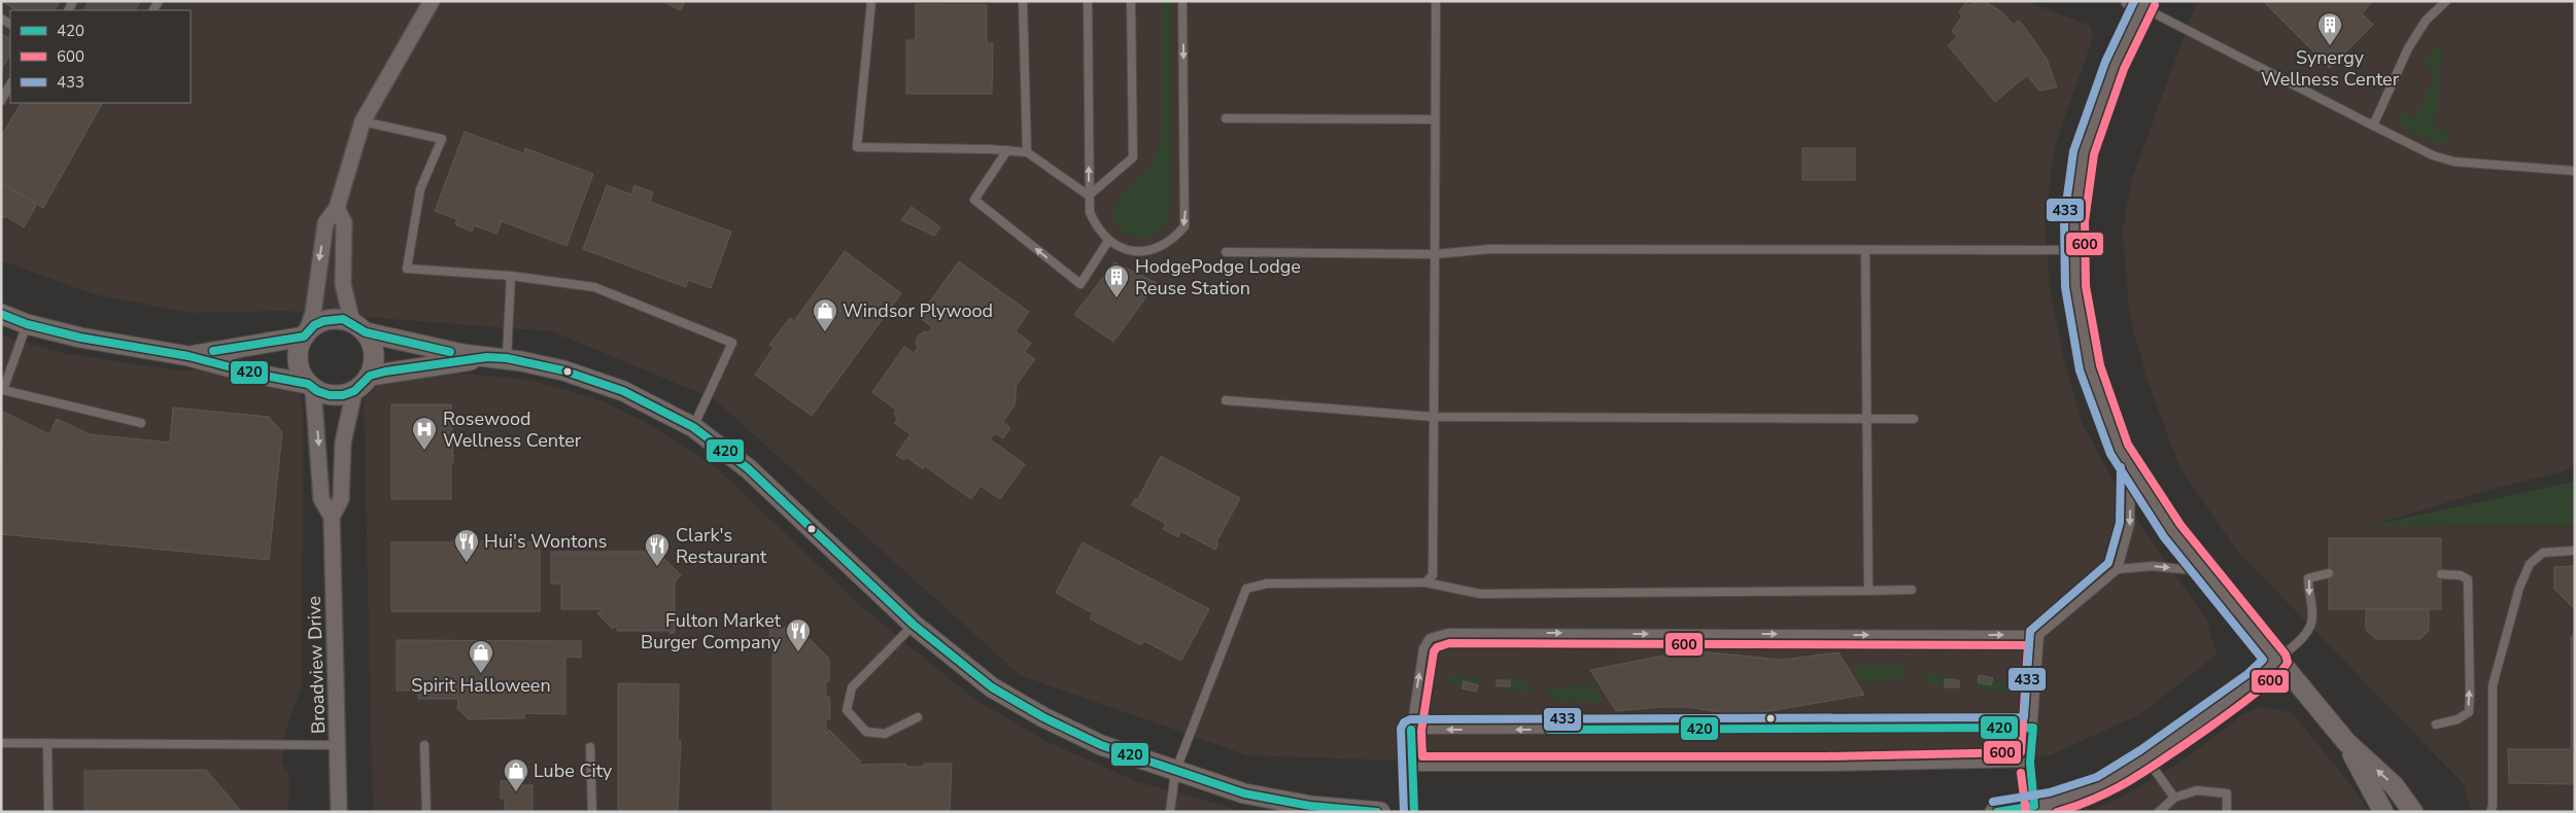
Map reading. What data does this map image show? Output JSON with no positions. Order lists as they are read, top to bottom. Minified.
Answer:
{"streets":{"street":["Broadview Drive"]},"places":{"building":["Synergy Wellness Center","HodgePodge Lodge Reuse Station"],"shop":["Windsor Plywood","Spirit Halloween","Lube City"],"hospital":["Rosewood Wellness Center"],"restaurant":["Hui's Wontons","Clark's Restaurant","Fulton Market Burger Company"]},"lines":["transit line 433","transit line 600","transit line 420"],"legend":["420","600","433"]}
